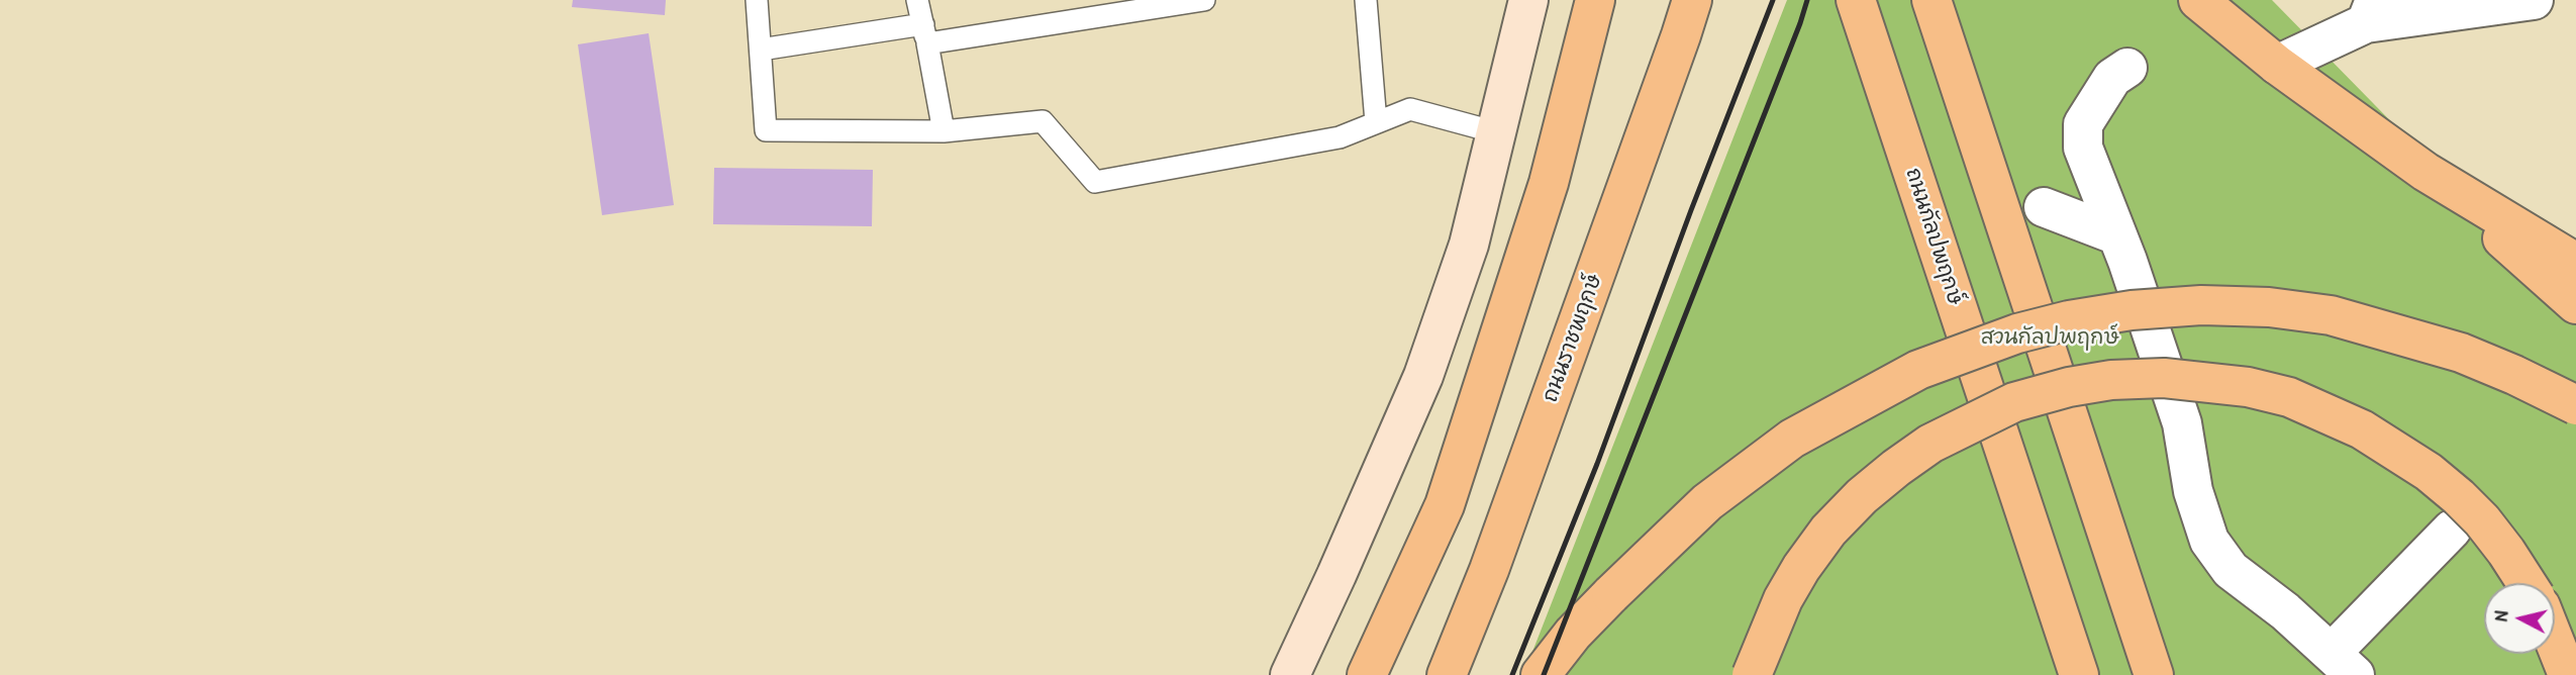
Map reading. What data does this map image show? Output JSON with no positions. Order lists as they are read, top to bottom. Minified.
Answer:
{"streets":{"main road":["ถนนกัลปพฤกษ์","ถนนราชพฤกษ์"]},"parks":["สวนกัลปพฤกษ์"],"north":"left"}
